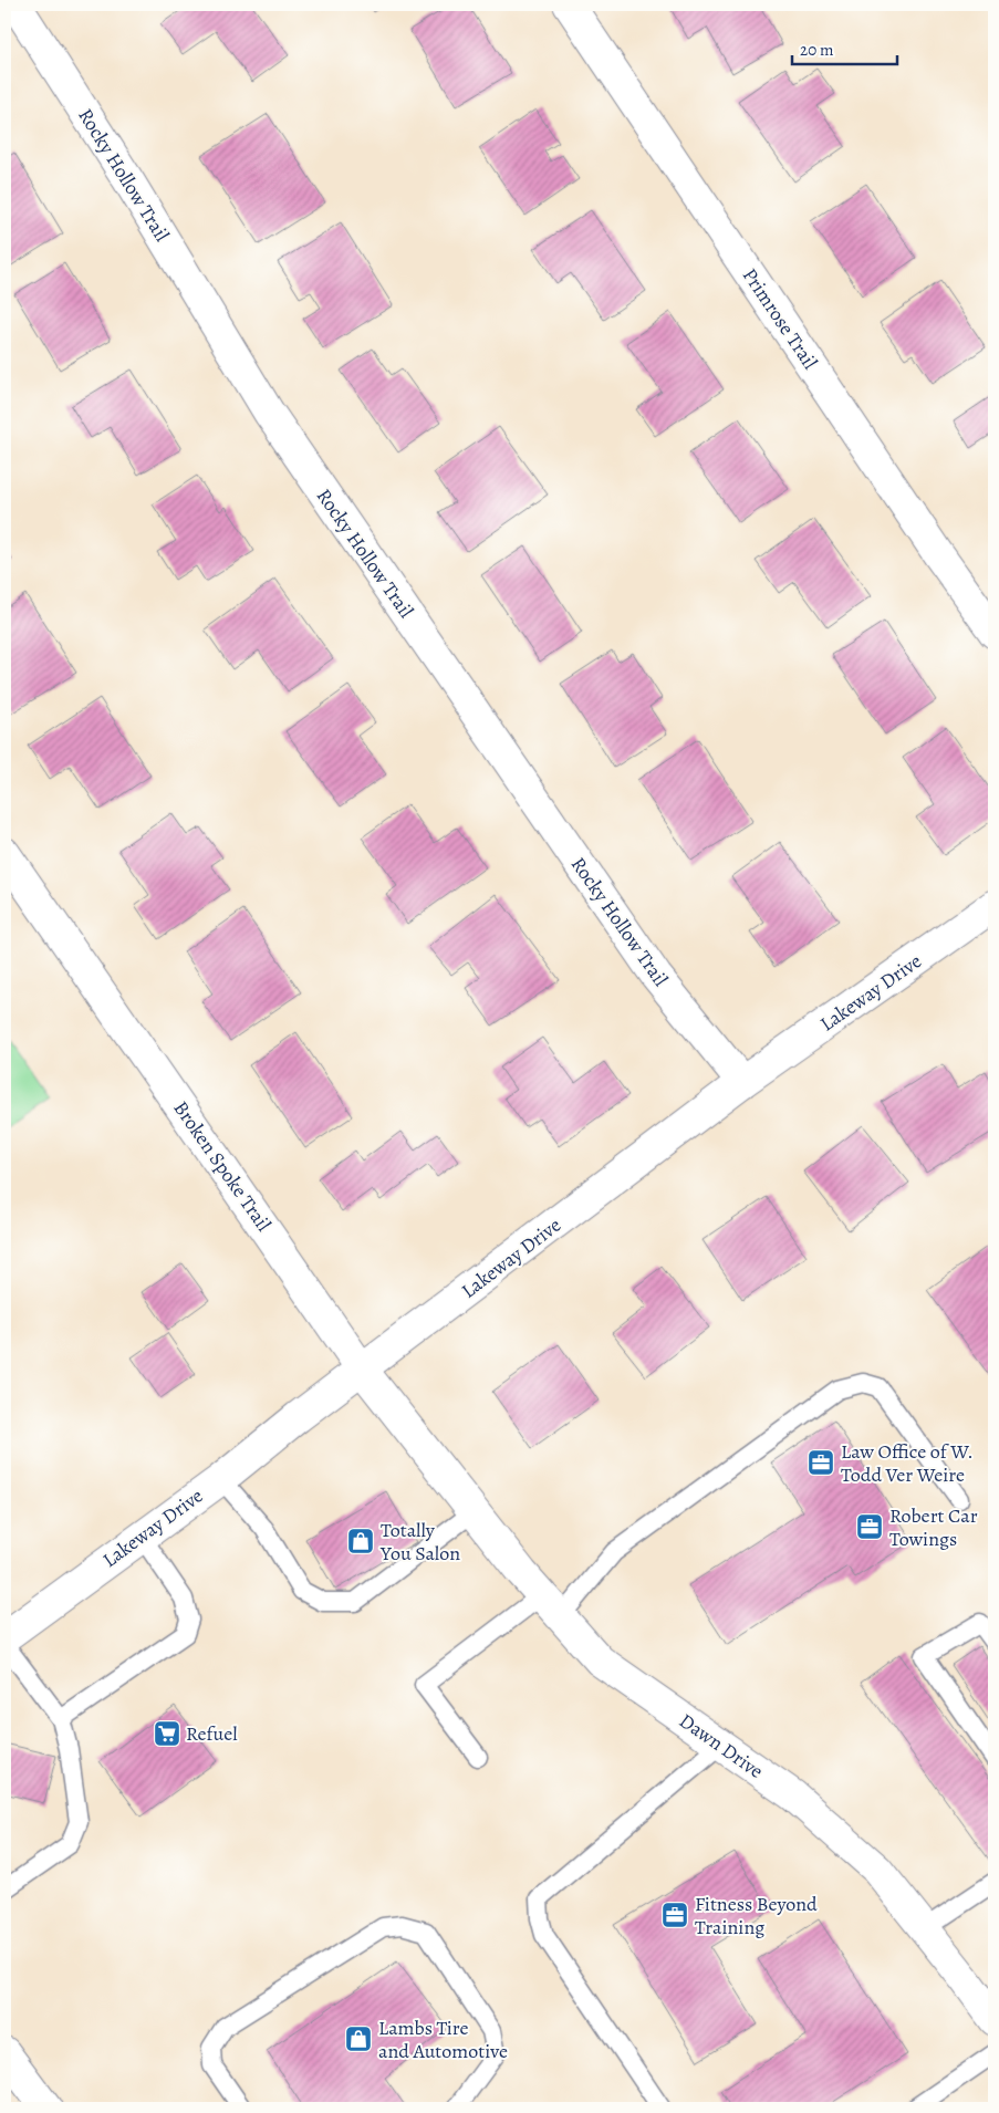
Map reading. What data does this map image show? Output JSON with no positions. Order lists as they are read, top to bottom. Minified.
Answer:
{"streets":{"street":["Rocky Hollow Trail","Primrose Trail","Lakeway Drive","Broken Spoke Trail","Dawn Drive"]},"crossings":[["Rocky Hollow Trail","Lakeway Drive"],["Lakeway Drive","Broken Spoke Trail"],["Broken Spoke Trail","Dawn Drive"]],"places":{"office":["Law Office of W. Todd Ver Weire","Robert Car Towings","Fitness Beyond Training"],"shop":["Totally You Salon","Lambs Tire and Automotive"],"supermarket":["Refuel"]},"scale_bar":"20 m"}
